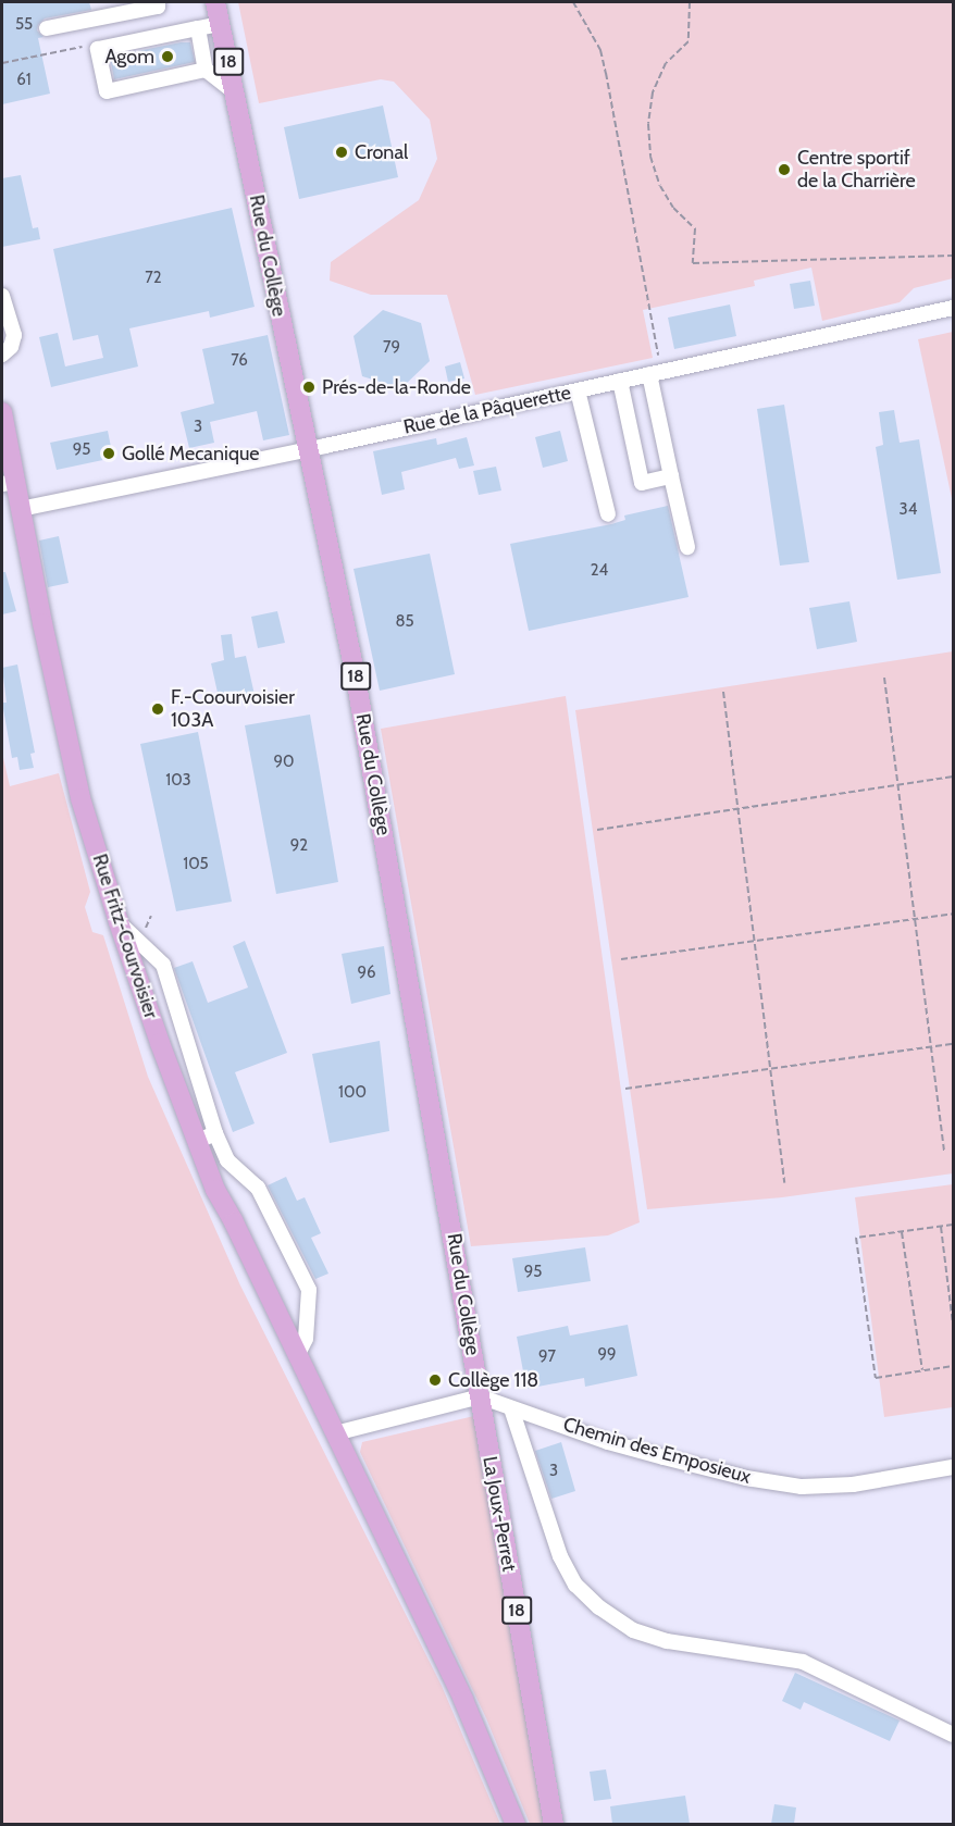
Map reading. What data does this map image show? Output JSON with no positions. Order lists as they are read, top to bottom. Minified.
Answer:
{"streets":{"main road":["18","Rue du Collège","Rue Fritz-Courvoisier","La Joux-Perret"],"street":["Rue de la Pâquerette","Chemin des Emposieux"]},"crossings":[["Rue du Collège","Rue de la Pâquerette"],["Rue du Collège","Chemin des Emposieux"],["Rue du Collège","La Joux-Perret"],["Rue de la Pâquerette","Rue Fritz-Courvoisier"],["Chemin des Emposieux","La Joux-Perret"]],"places":["Agom","Cronal","Centre sportif de la Charrière","Prés-de-la-Ronde","Gollé Mecanique","F.-Coourvoisier 103A","Collège 118"],"house_numbers":["55","61","72","79","76","3","95","34","24","85","90","103","92","105","96","100","95","99","97","3"]}
